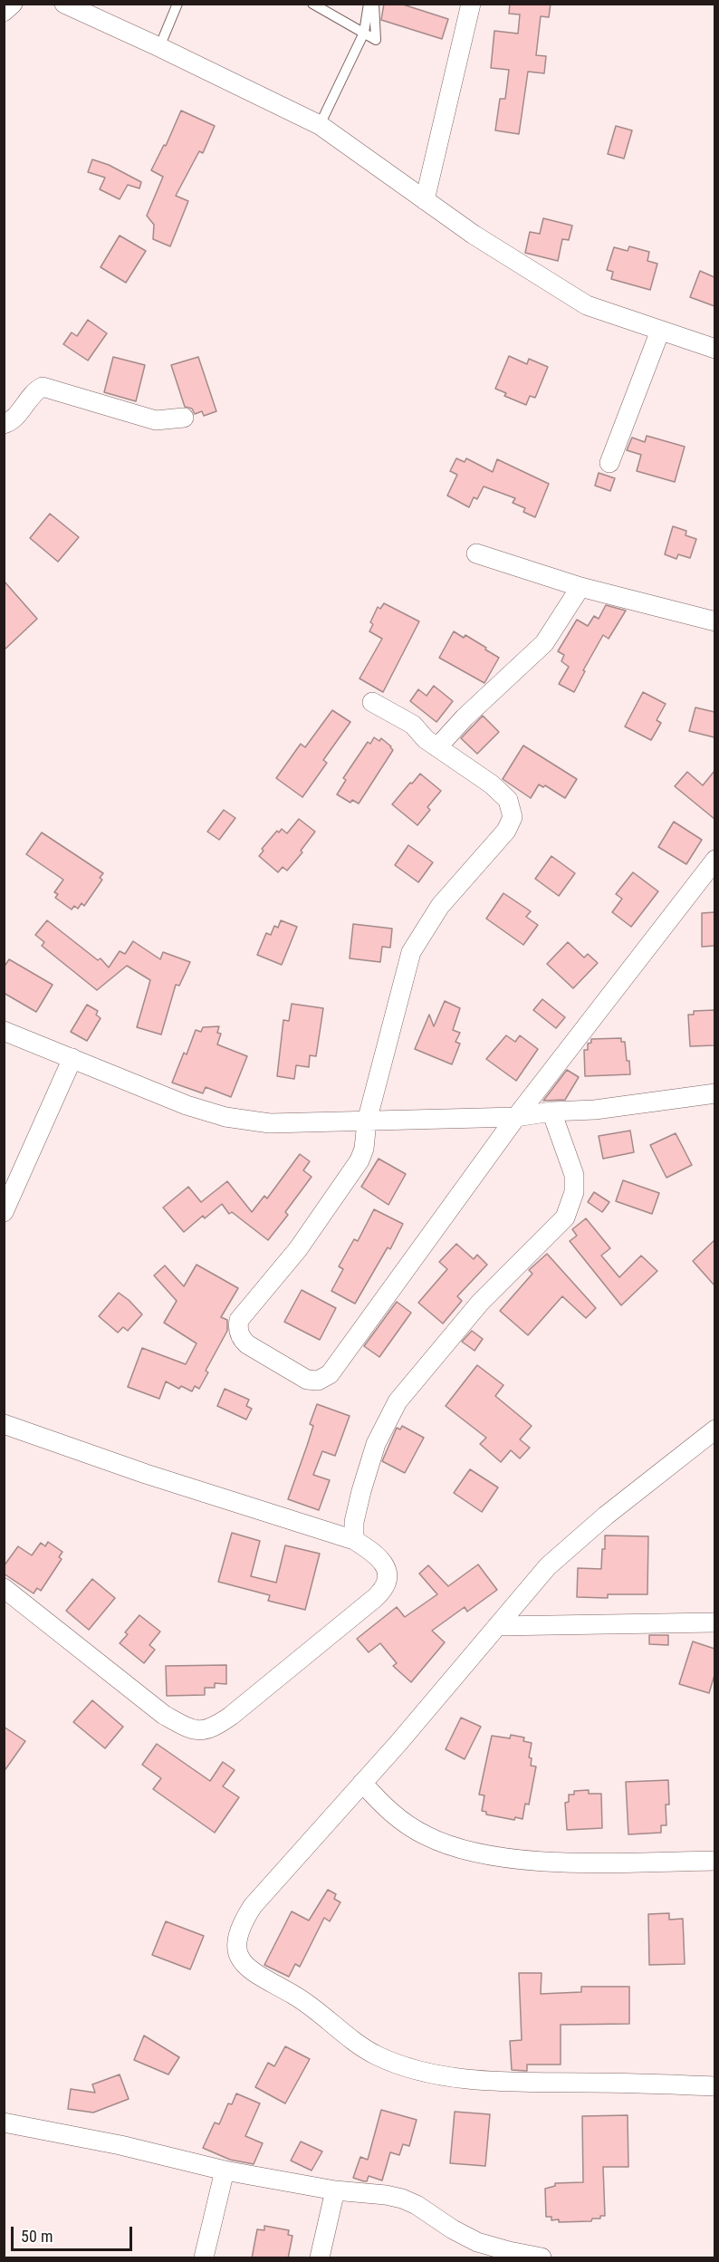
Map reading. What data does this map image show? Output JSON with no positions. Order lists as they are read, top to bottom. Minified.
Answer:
{"scale_bar":"50 m"}
